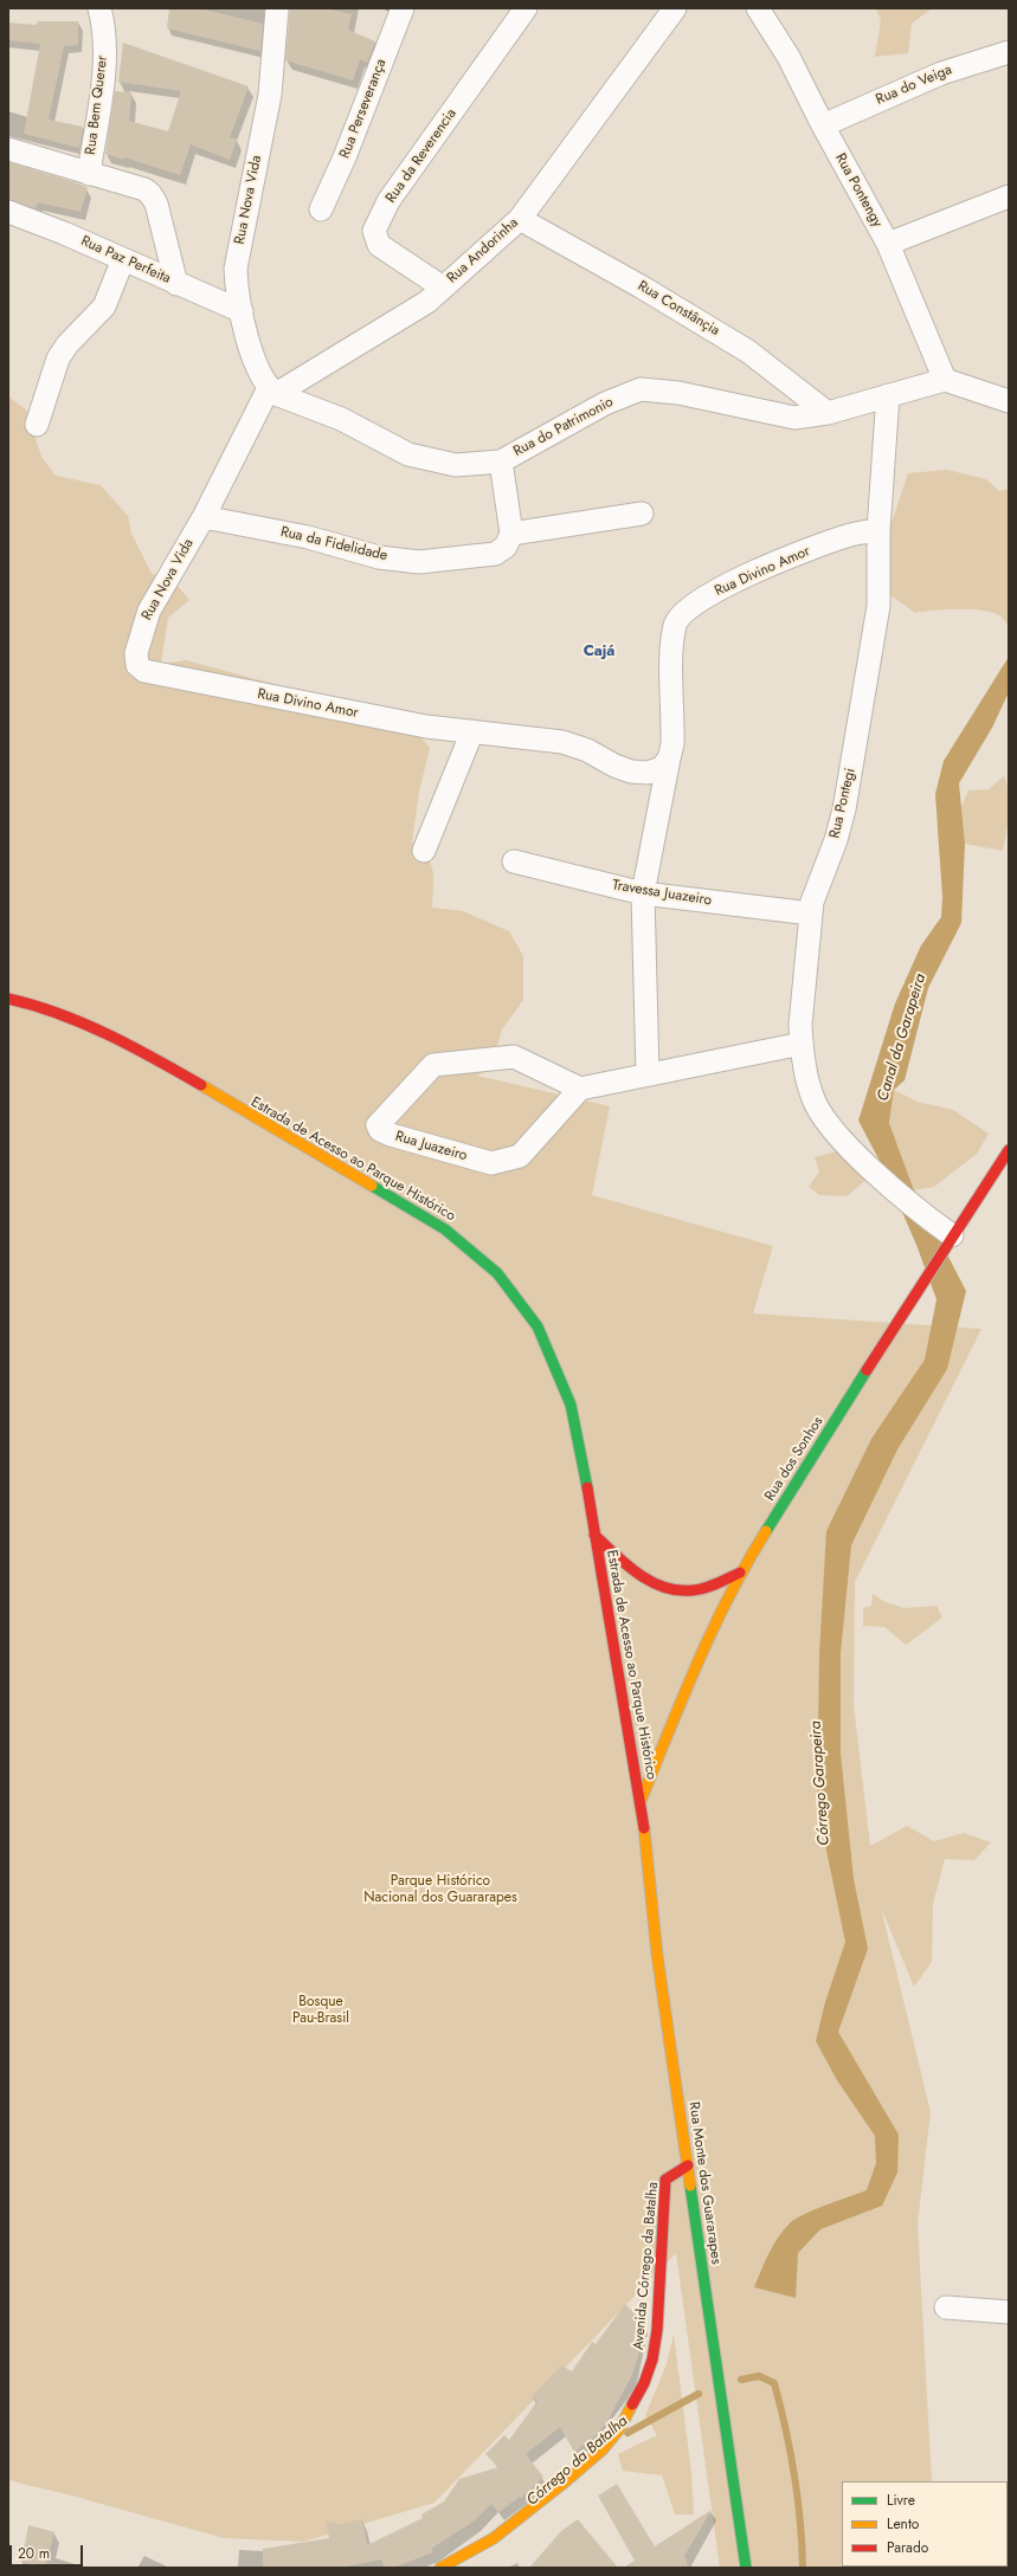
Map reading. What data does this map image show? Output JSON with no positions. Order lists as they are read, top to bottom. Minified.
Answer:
{"streets":{"main road":["Estrada de Acesso ao Parque Histórico","Rua dos Sonhos","Rua Monte dos Guararapes","Avenida Córrego da Batalha"],"street":["Rua do Veiga","Rua Bem Querer","Rua Perseverança","Rua da Reverencia","Rua Pontengy","Rua Nova Vida","Rua Andorinha","Rua Paz Perfeita","Rua Constânçia","Rua do Patrimonio","Rua da Fidelidade","Rua Divino Amor","Rua Pontegi","Travessa Juazeiro","Rua Juazeiro"]},"crossings":[["Rua do Veiga","Rua Pontengy"],["Rua da Reverencia","Rua Andorinha"],["Rua Pontengy","Rua do Patrimonio"],["Rua Nova Vida","Rua Andorinha"],["Rua Nova Vida","Rua Paz Perfeita"],["Rua Nova Vida","Rua do Patrimonio"],["Rua Nova Vida","Rua da Fidelidade"],["Rua Nova Vida","Rua Divino Amor"],["Rua Andorinha","Rua Constânçia"],["Rua Andorinha","Rua do Patrimonio"],["Rua Constânçia","Rua do Patrimonio"],["Rua do Patrimonio","Rua Pontegi"],["Rua Divino Amor","Rua Pontegi"],["Rua Divino Amor","Travessa Juazeiro"],["Rua Pontegi","Travessa Juazeiro"],["Rua Pontegi","Rua dos Sonhos"],["Estrada de Acesso ao Parque Histórico","Rua dos Sonhos"],["Estrada de Acesso ao Parque Histórico","Rua Monte dos Guararapes"],["Rua dos Sonhos","Rua Monte dos Guararapes"],["Rua Monte dos Guararapes","Avenida Córrego da Batalha"]],"districts":["Cajá"],"water":["Canal da Garapeira","Córrego Garapeira","Córrego da Batalha"],"parks":["Parque Histórico Nacional dos Guararapes","Bosque Pau-Brasil"],"legend":["Livre","Lento","Parado"],"scale_bar":"20 m"}
